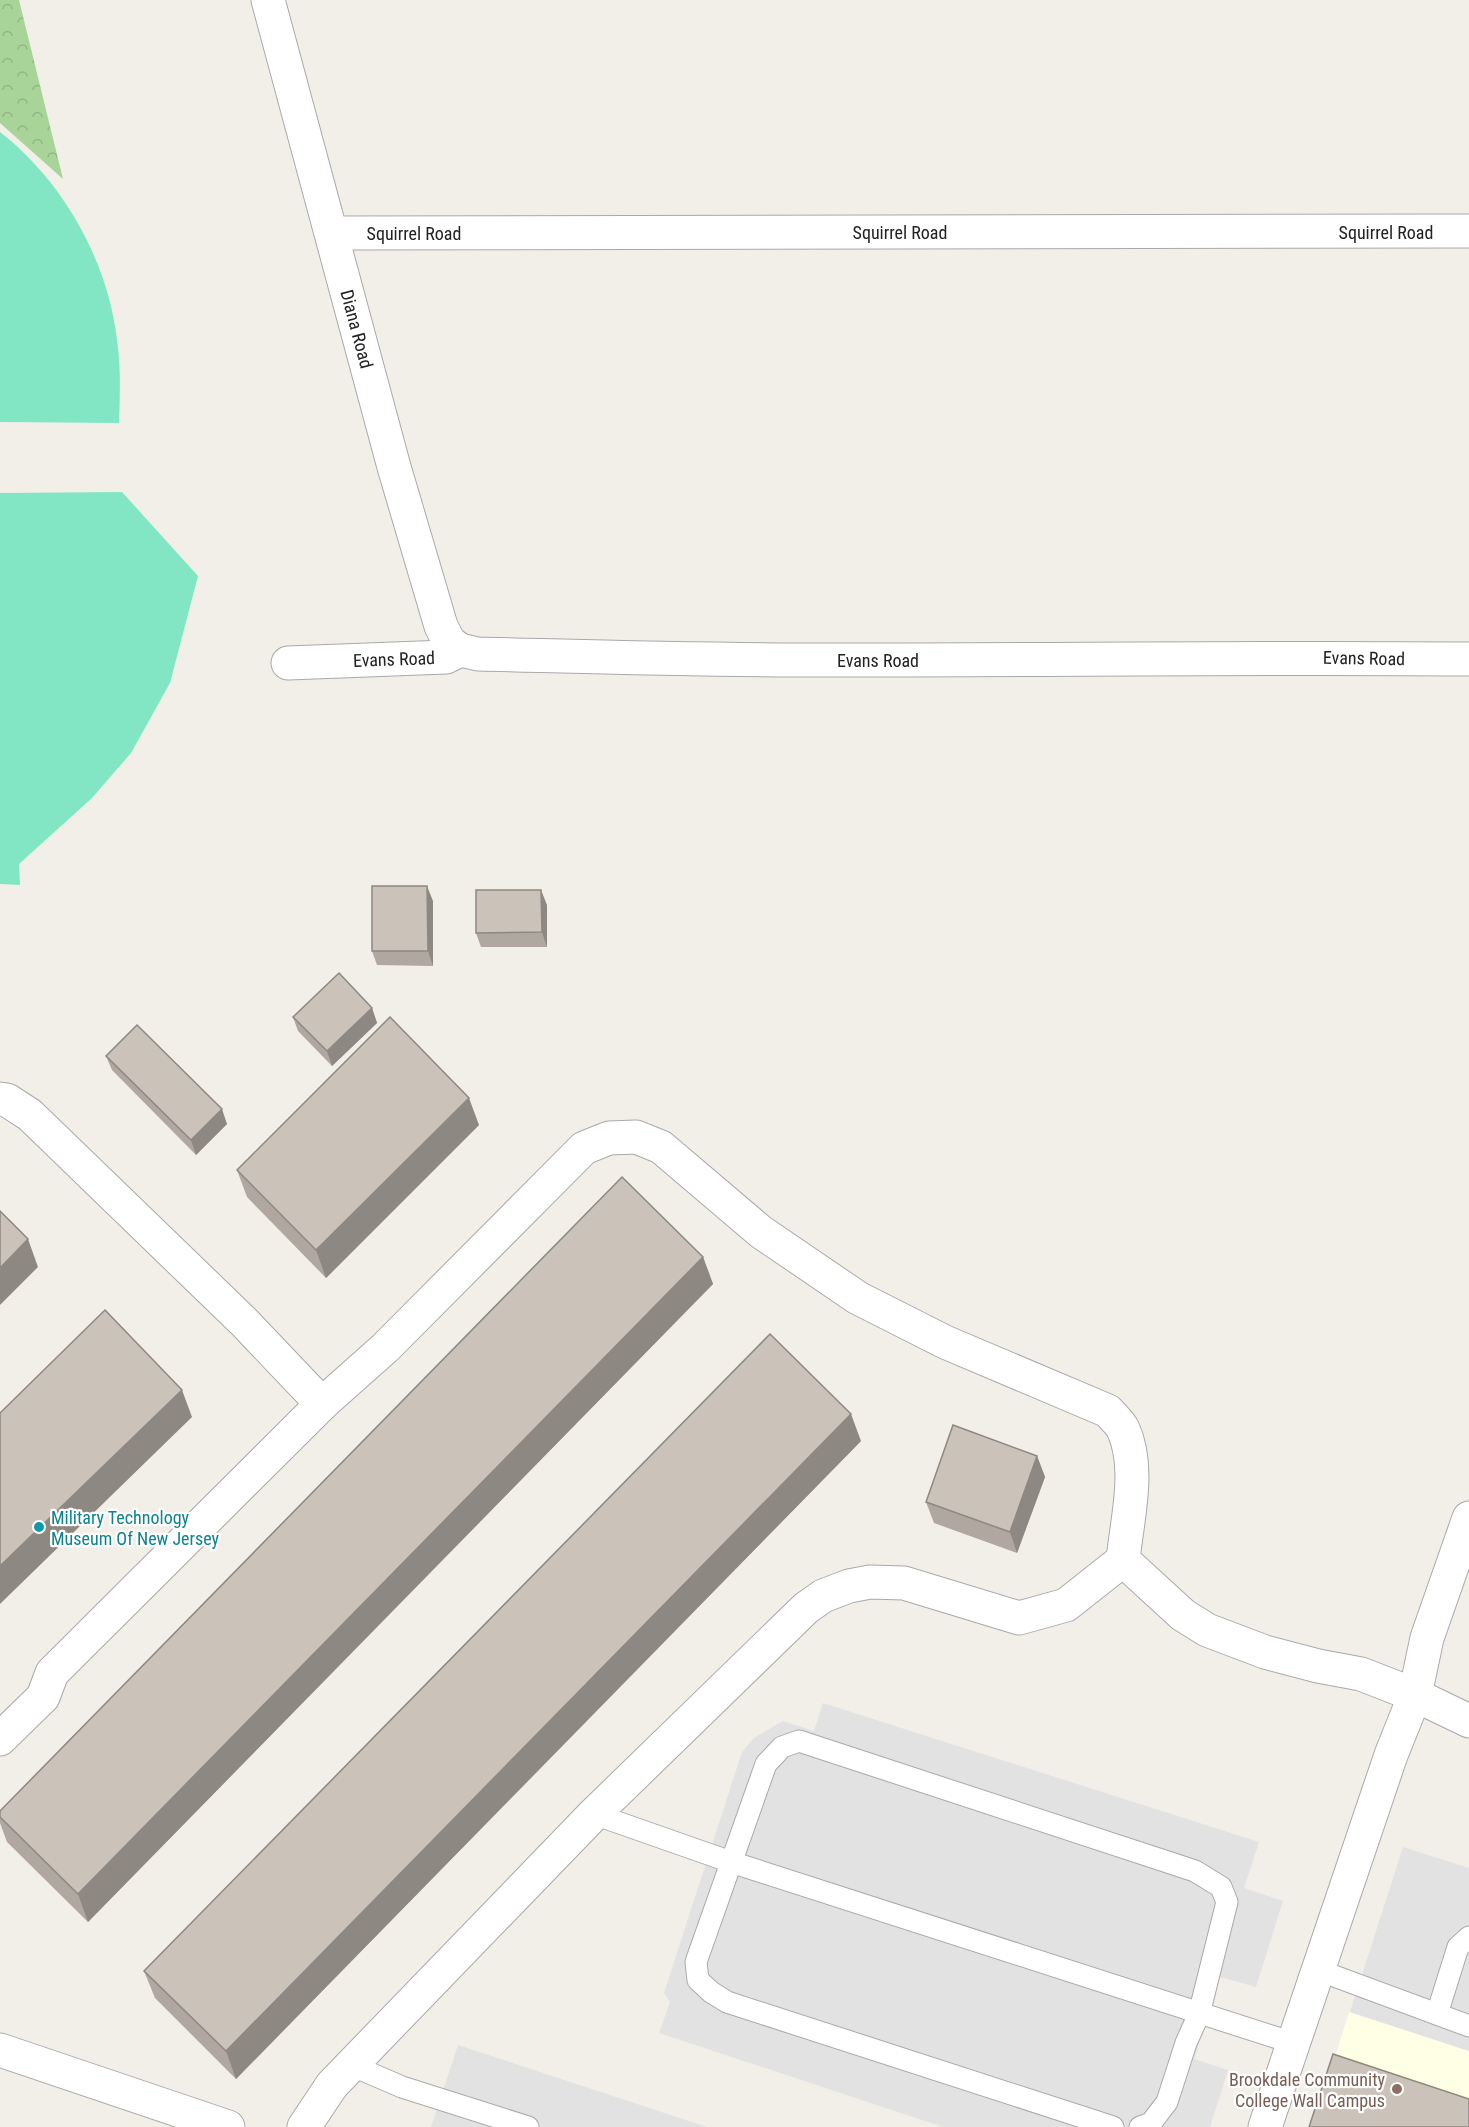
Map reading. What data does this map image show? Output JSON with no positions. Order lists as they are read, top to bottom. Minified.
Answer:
{"streets":{"street":["Squirrel Road","Diana Road","Evans Road"]},"crossings":[["Squirrel Road","Diana Road"],["Diana Road","Evans Road"]],"places":["Military Technology Museum Of New Jersey","Brookdale Community College Wall Campus"]}
